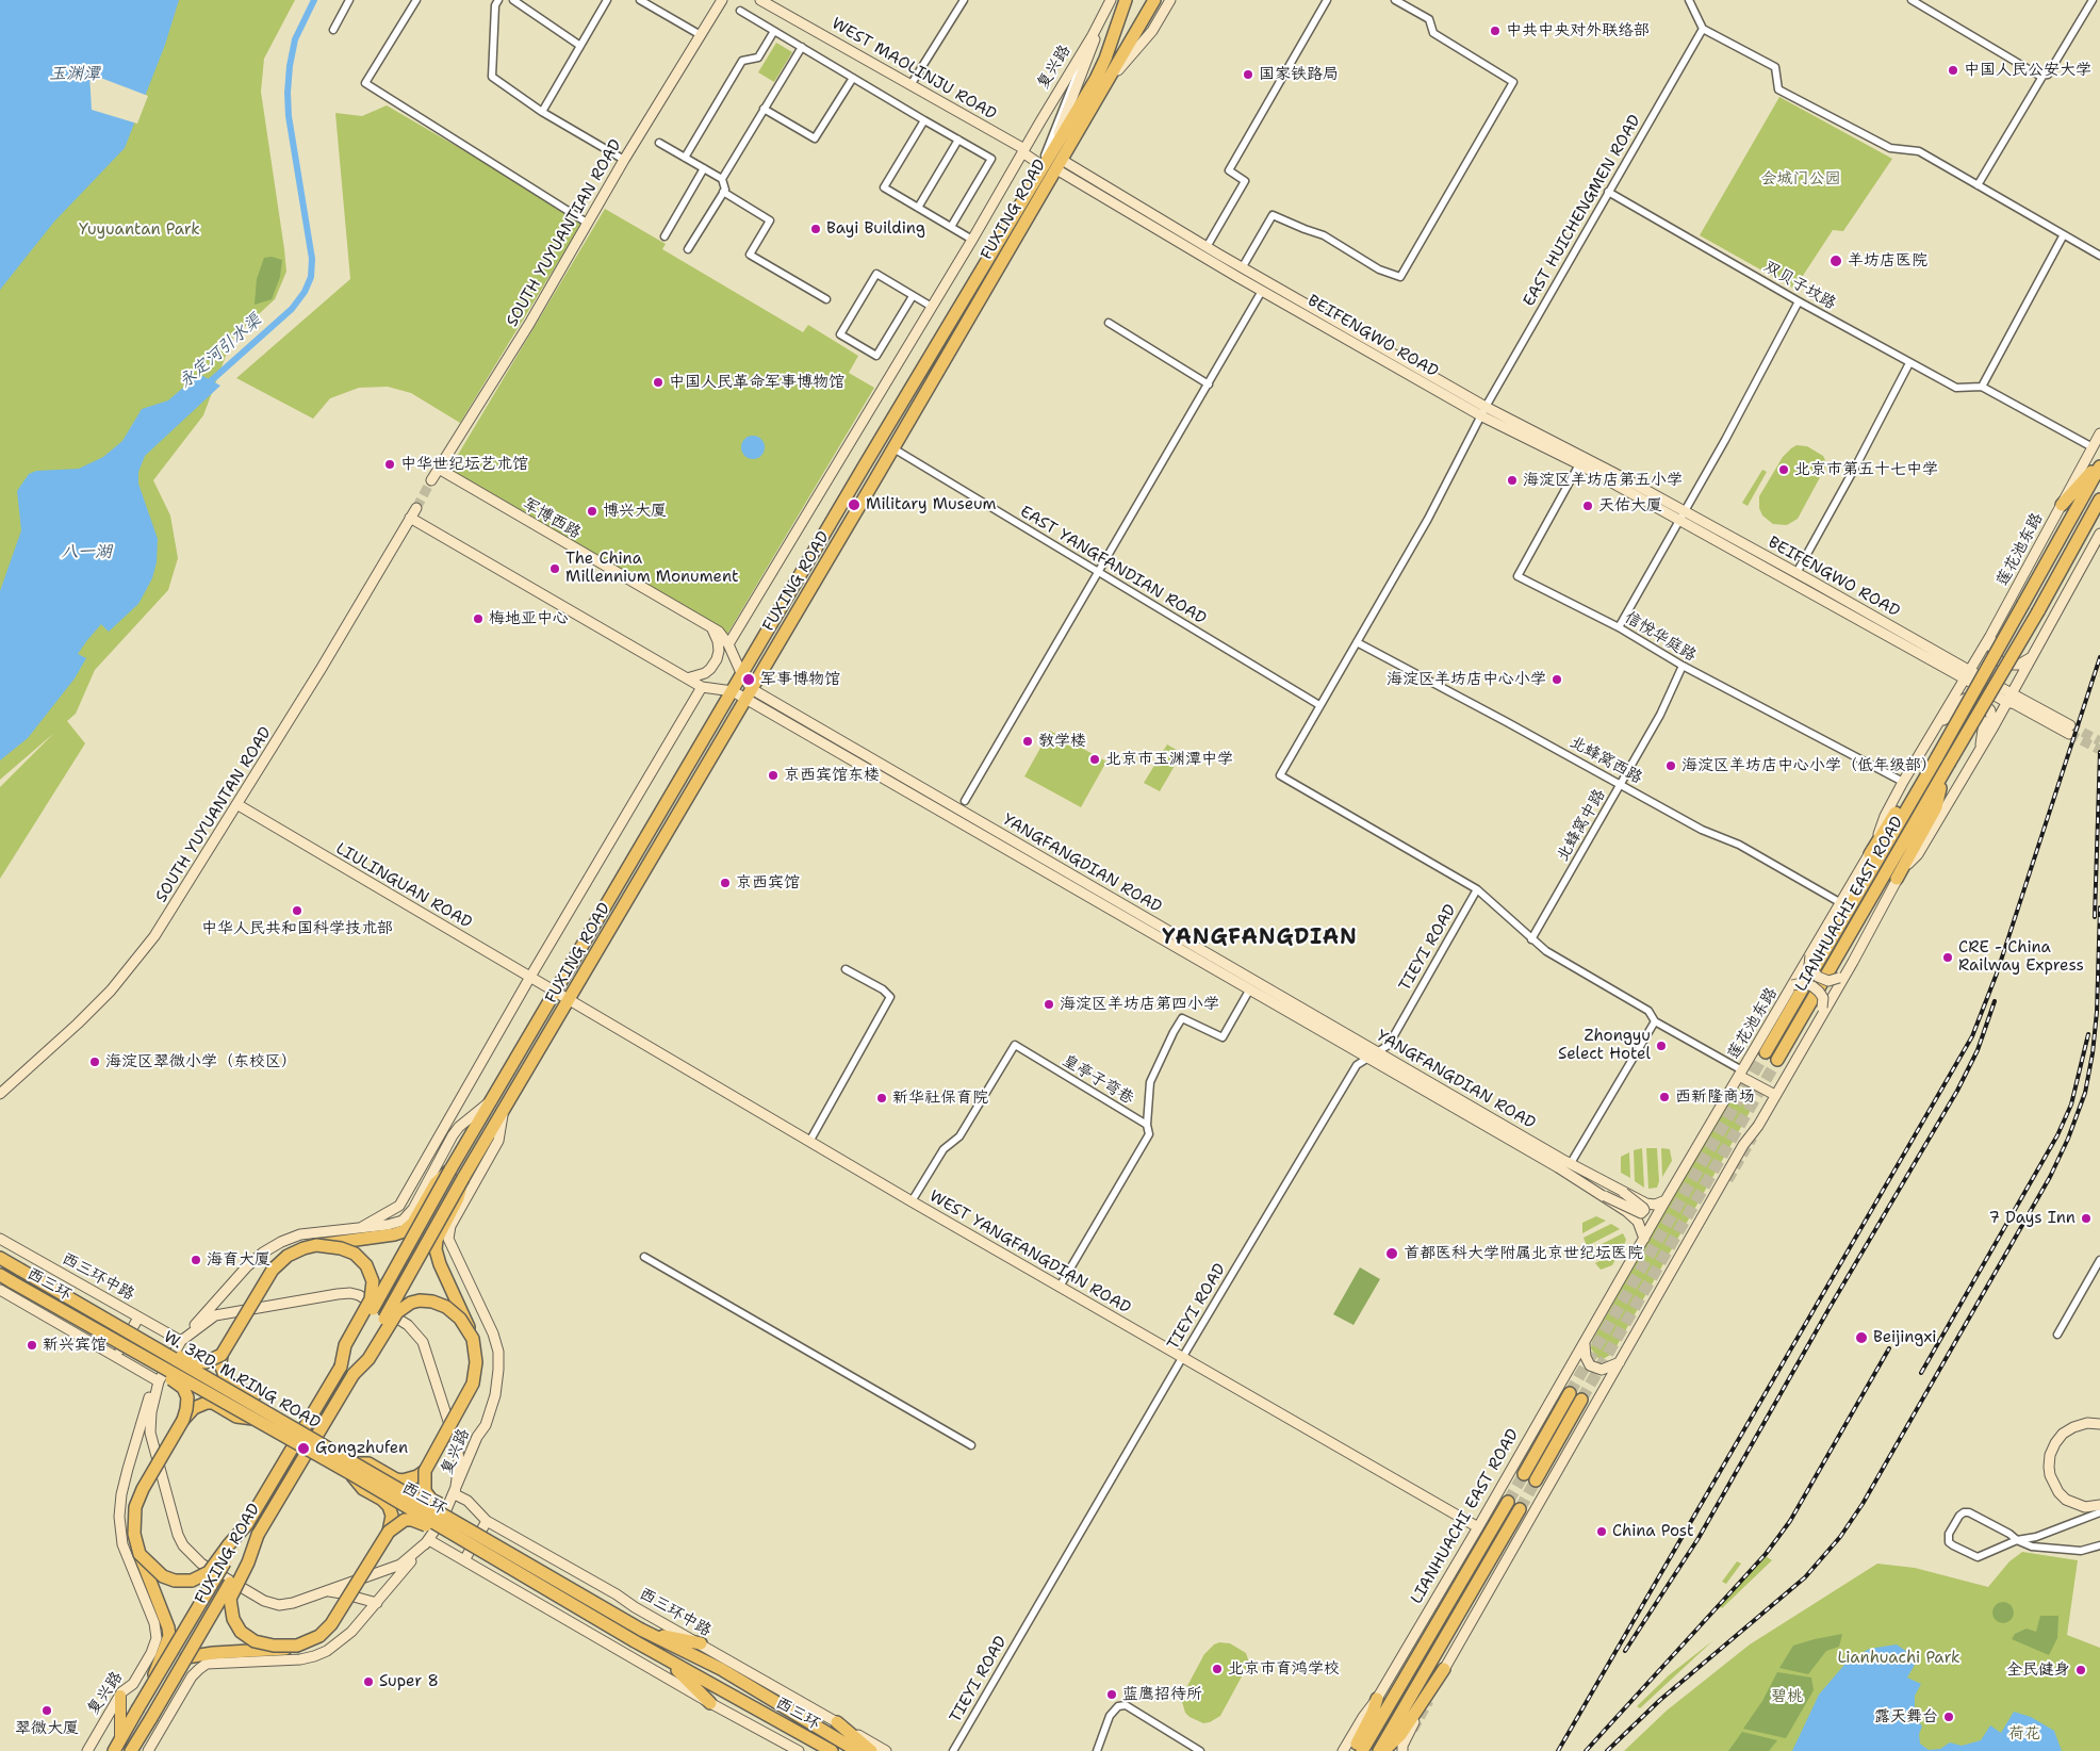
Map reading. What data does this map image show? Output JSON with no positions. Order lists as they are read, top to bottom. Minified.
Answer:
{"streets":{"highway":["FUXING ROAD","LIANHUACHI EAST ROAD","西三环","W. 3RD. M.RING ROAD"],"street":["复兴路","WEST MAOLINJU ROAD","EAST HUICHENGMEN ROAD","SOUTH YUYUANTIAN ROAD","双贝子坟路","BEIFENGWO ROAD","军博西路","莲花池东路","EAST YANGFANDIAN ROAD","信悦华庭路","北蜂窝西路","SOUTH YUYUANTAN ROAD","北蜂窝中路","YANGFANGDIAN ROAD","LIULINGUAN ROAD","TIEYI ROAD","皇亭子弯巷","WEST YANGFANGDIAN ROAD","西三环中路"]},"crossings":[["复兴路","WEST MAOLINJU ROAD"],["复兴路","FUXING ROAD"],["复兴路","西三环中路"],["WEST MAOLINJU ROAD","FUXING ROAD"],["FUXING ROAD","BEIFENGWO ROAD"],["FUXING ROAD","军博西路"],["FUXING ROAD","EAST YANGFANDIAN ROAD"],["FUXING ROAD","YANGFANGDIAN ROAD"],["FUXING ROAD","LIULINGUAN ROAD"],["FUXING ROAD","WEST YANGFANGDIAN ROAD"],["EAST HUICHENGMEN ROAD","双贝子坟路"],["EAST HUICHENGMEN ROAD","BEIFENGWO ROAD"],["EAST HUICHENGMEN ROAD","EAST YANGFANDIAN ROAD"],["EAST HUICHENGMEN ROAD","北蜂窝西路"],["EAST HUICHENGMEN ROAD","TIEYI ROAD"],["SOUTH YUYUANTIAN ROAD","军博西路"],["BEIFENGWO ROAD","莲花池东路"],["BEIFENGWO ROAD","信悦华庭路"],["军博西路","YANGFANGDIAN ROAD"],["莲花池东路","信悦华庭路"],["莲花池东路","北蜂窝西路"],["莲花池东路","YANGFANGDIAN ROAD"],["莲花池东路","LIANHUACHI EAST ROAD"],["莲花池东路","WEST YANGFANGDIAN ROAD"],["信悦华庭路","北蜂窝中路"],["北蜂窝西路","北蜂窝中路"],["SOUTH YUYUANTAN ROAD","LIULINGUAN ROAD"],["YANGFANGDIAN ROAD","TIEYI ROAD"],["YANGFANGDIAN ROAD","皇亭子弯巷"],["LIULINGUAN ROAD","WEST YANGFANGDIAN ROAD"],["LIANHUACHI EAST ROAD","WEST YANGFANGDIAN ROAD"],["TIEYI ROAD","WEST YANGFANGDIAN ROAD"],["皇亭子弯巷","WEST YANGFANGDIAN ROAD"],["西三环","W. 3RD. M.RING ROAD"]],"districts":["YANGFANGDIAN"],"water":["玉渊潭","永定河引水渠","八一湖"],"parks":["会城门公园","Yuyuantan Park","Lianhuachi Park","碧桃","荷花"],"places":["中共中央对外联络部","中国人民公安大学","国家铁路局","Bayi Building","羊坊店医院","中国人民革命军事博物馆","中华世纪坛艺术馆","北京市第五十七中学","海淀区羊坊店第五小学","Military Museum","天佑大厦","博兴大厦","The China Millennium Monument","梅地亚中心","军事博物馆","海淀区羊坊店中心小学","教学楼","北京市玉渊潭中学","海淀区羊坊店中心小学（低年级部）","京西宾馆东楼","京西宾馆","中华人民共和国科学技术部","CRE - China Railway Express","海淀区羊坊店第四小学","Zhongyu Select Hotel","海淀区翠微小学（东校区）","西新隆商场","新华社保育院","7 Days Inn","首都医科大学附属北京世纪坛医院","海育大厦","Beijingxi","新兴宾馆","Gongzhufen","China Post","北京市育鸿学校","全民健身","Super 8","蓝鹰招待所","翠微大厦","露天舞台"]}
